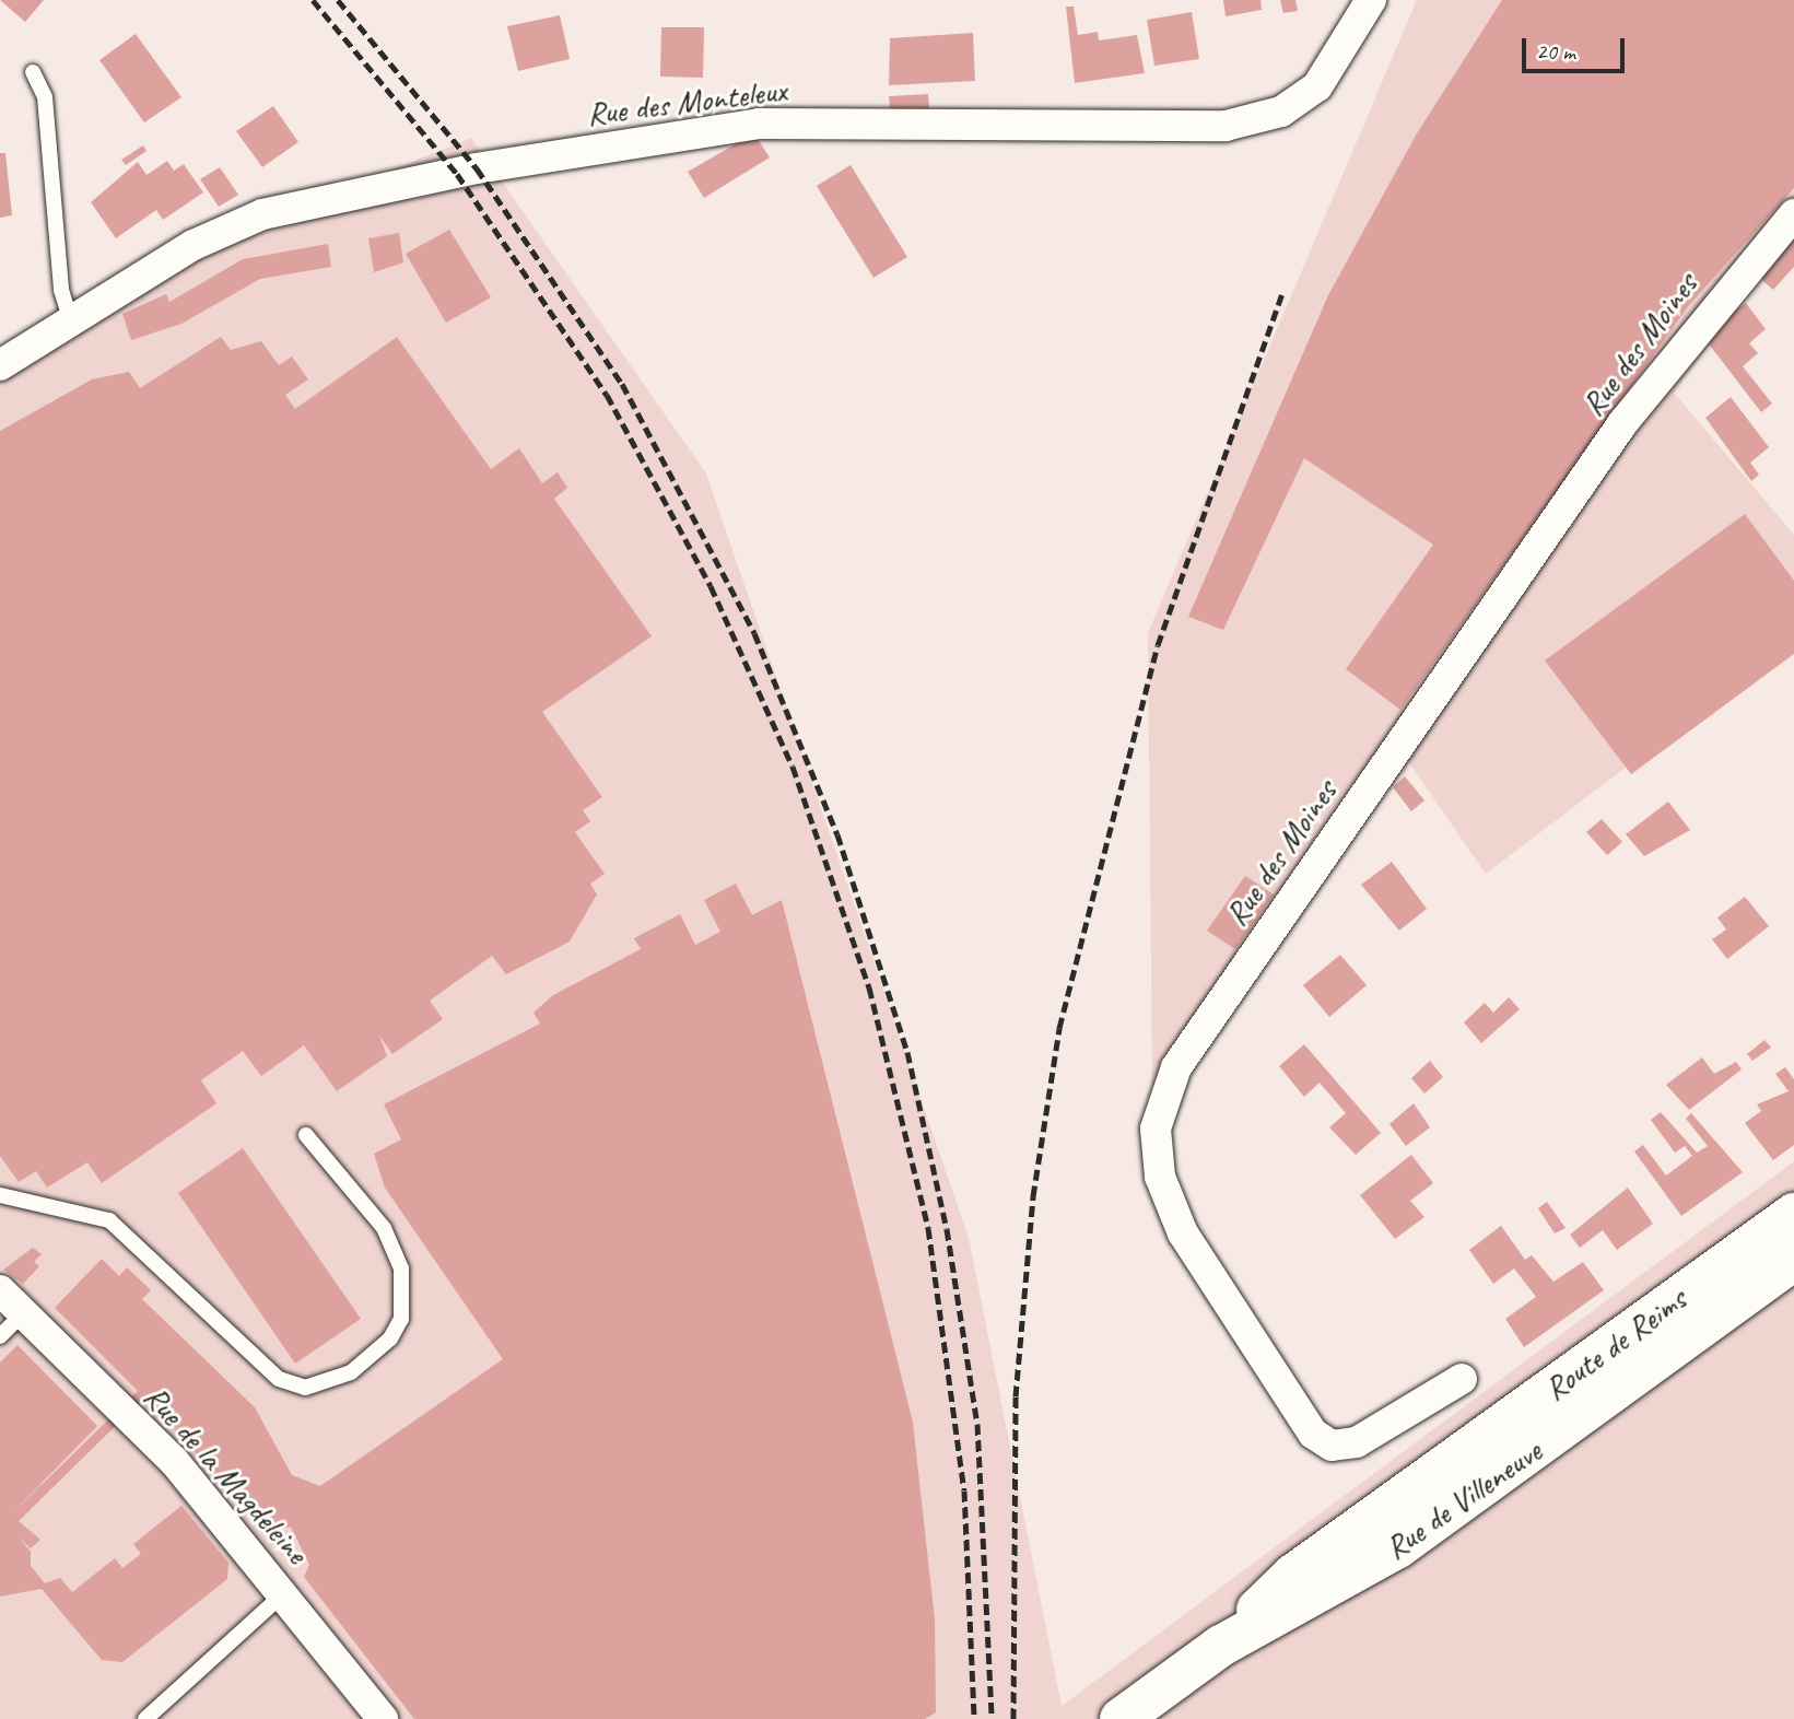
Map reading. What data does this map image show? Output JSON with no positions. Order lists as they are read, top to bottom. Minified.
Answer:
{"streets":{"main road":["Route de Reims","Rue de Villeneuve"],"street":["Rue des Monteleux","Rue des Moines","Rue de la Magdeleine"]},"crossings":[["Route de Reims","Rue de Villeneuve"]],"scale_bar":"20 m"}
